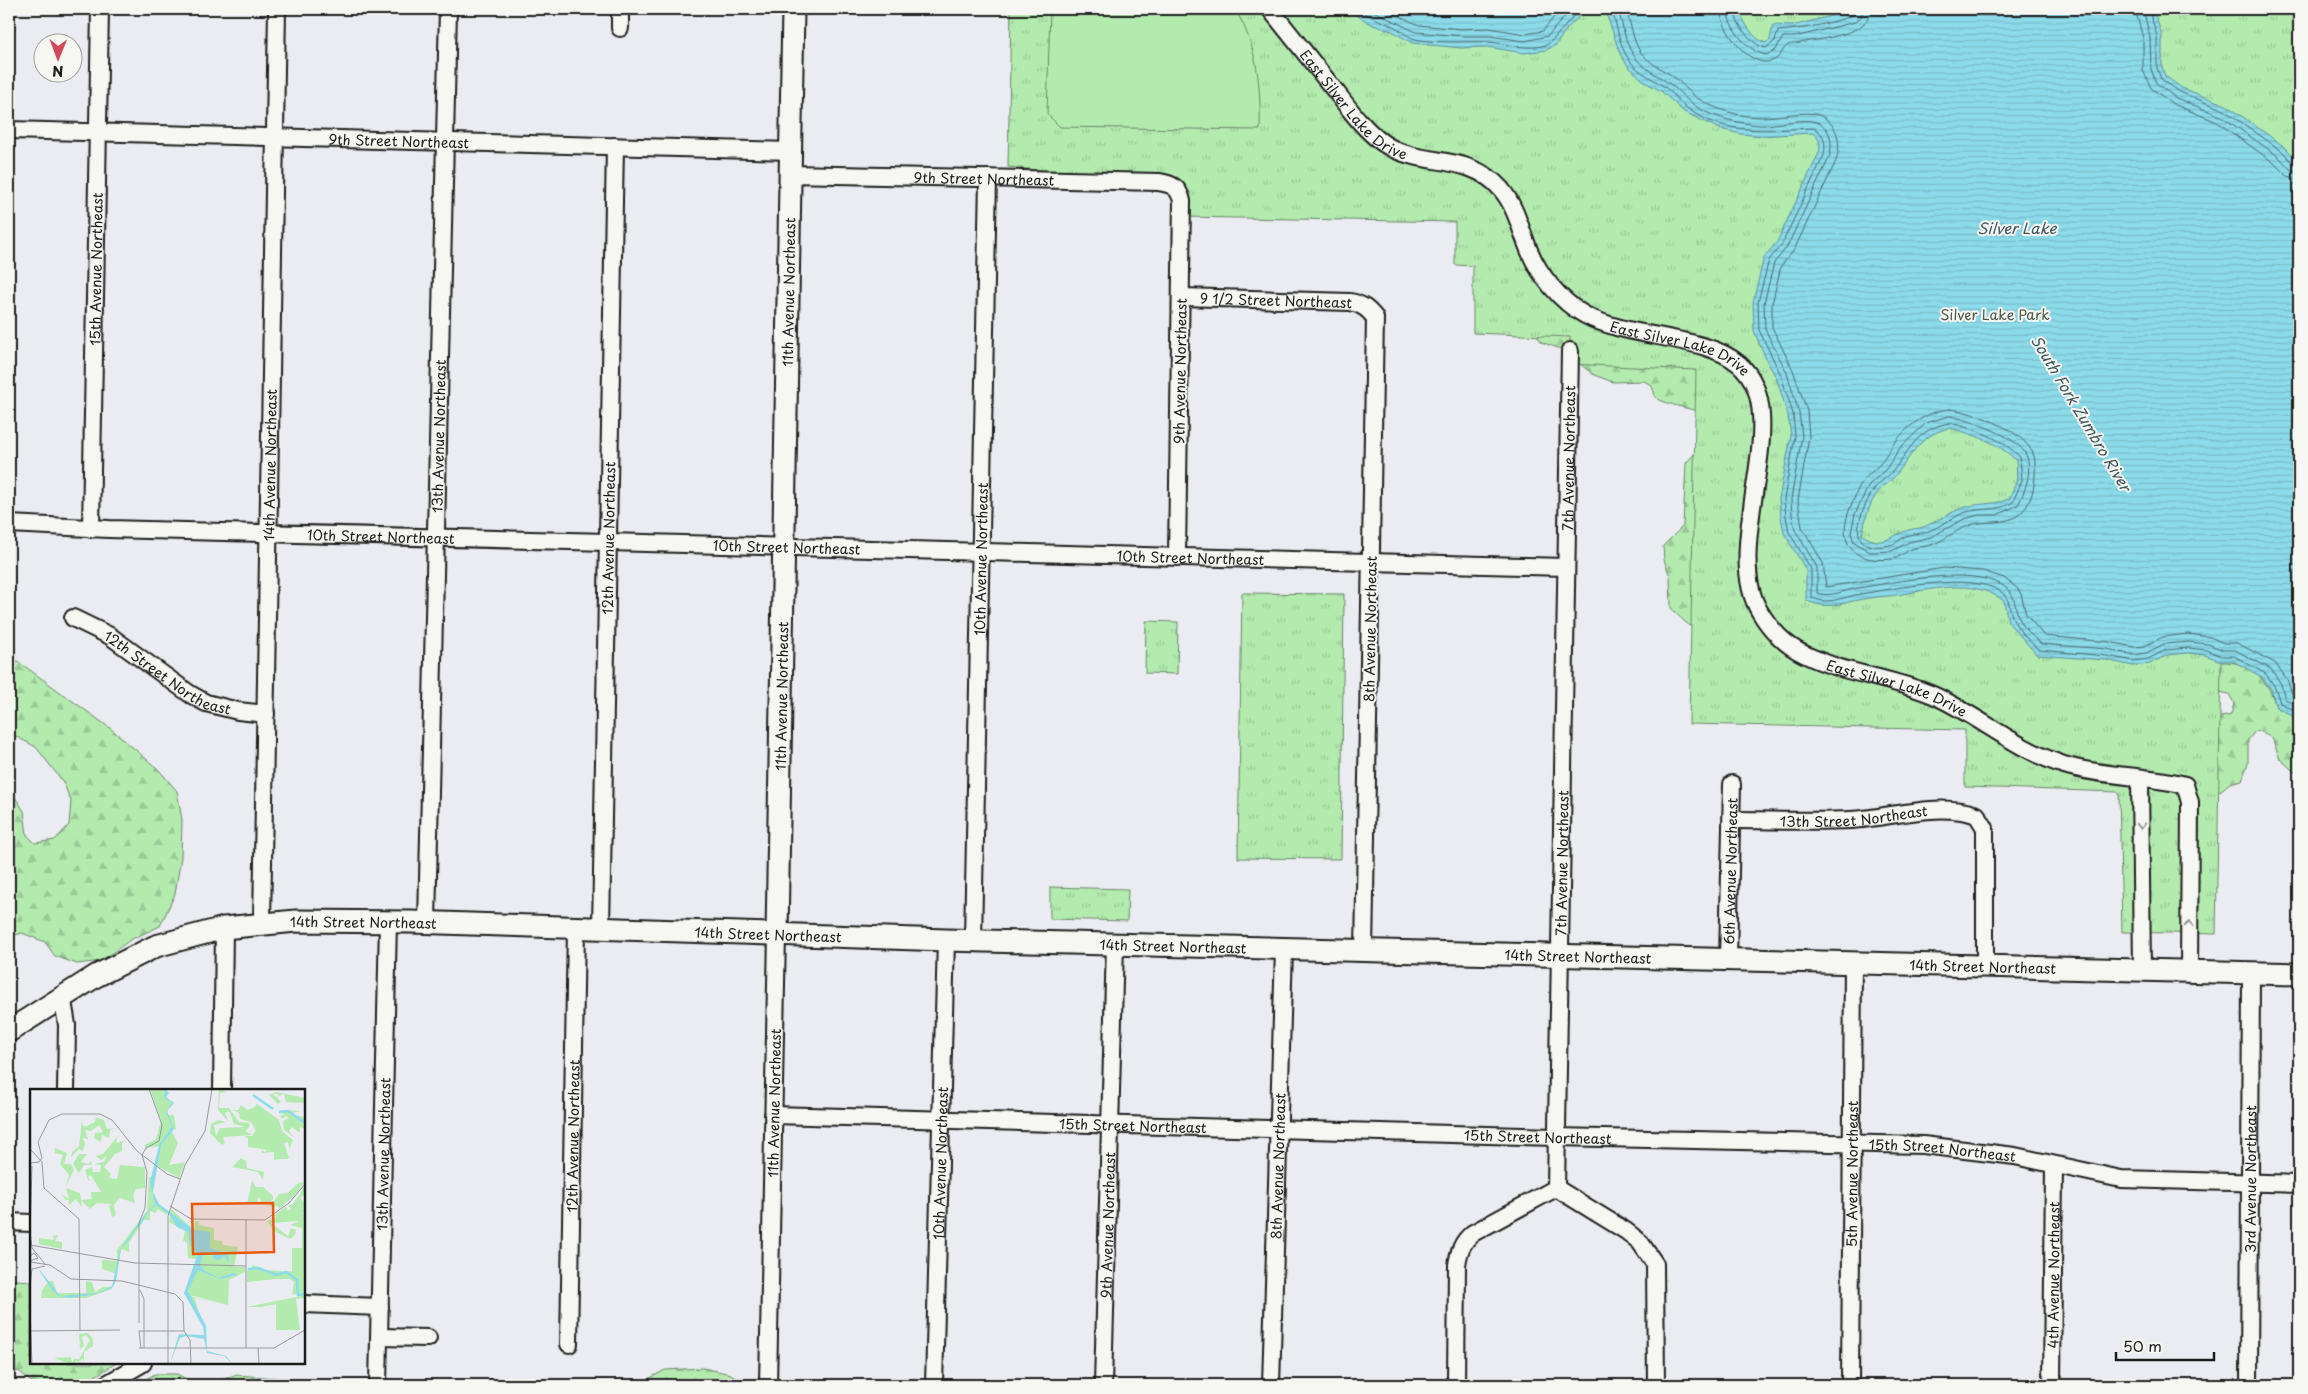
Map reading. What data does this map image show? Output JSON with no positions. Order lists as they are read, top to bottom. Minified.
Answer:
{"streets":{"main road":["11th Avenue Northeast","14th Street Northeast"],"street":["East Silver Lake Drive","9th Street Northeast","15th Avenue Northeast","9 1/2 Street Northeast","9th Avenue Northeast","13th Avenue Northeast","7th Avenue Northeast","14th Avenue Northeast","10th Street Northeast","12th Avenue Northeast","10th Avenue Northeast","8th Avenue Northeast","12th Street Northeast","13th Street Northeast","6th Avenue Northeast","15th Street Northeast","5th Avenue Northeast","3rd Avenue Northeast","4th Avenue Northeast"]},"crossings":[["East Silver Lake Drive","14th Street Northeast"],["9th Street Northeast","15th Avenue Northeast"],["9th Street Northeast","11th Avenue Northeast"],["9th Street Northeast","9th Avenue Northeast"],["9th Street Northeast","13th Avenue Northeast"],["9th Street Northeast","14th Avenue Northeast"],["9th Street Northeast","12th Avenue Northeast"],["9th Street Northeast","10th Avenue Northeast"],["15th Avenue Northeast","10th Street Northeast"],["11th Avenue Northeast","10th Street Northeast"],["11th Avenue Northeast","14th Street Northeast"],["11th Avenue Northeast","15th Street Northeast"],["9 1/2 Street Northeast","9th Avenue Northeast"],["9 1/2 Street Northeast","8th Avenue Northeast"],["9th Avenue Northeast","10th Street Northeast"],["9th Avenue Northeast","14th Street Northeast"],["9th Avenue Northeast","15th Street Northeast"],["13th Avenue Northeast","10th Street Northeast"],["13th Avenue Northeast","14th Street Northeast"],["7th Avenue Northeast","10th Street Northeast"],["7th Avenue Northeast","14th Street Northeast"],["7th Avenue Northeast","15th Street Northeast"],["14th Avenue Northeast","10th Street Northeast"],["14th Avenue Northeast","12th Street Northeast"],["14th Avenue Northeast","14th Street Northeast"],["10th Street Northeast","12th Avenue Northeast"],["10th Street Northeast","10th Avenue Northeast"],["10th Street Northeast","8th Avenue Northeast"],["12th Avenue Northeast","14th Street Northeast"],["10th Avenue Northeast","14th Street Northeast"],["10th Avenue Northeast","15th Street Northeast"],["8th Avenue Northeast","14th Street Northeast"],["8th Avenue Northeast","15th Street Northeast"],["13th Street Northeast","6th Avenue Northeast"],["13th Street Northeast","14th Street Northeast"],["6th Avenue Northeast","14th Street Northeast"],["14th Street Northeast","5th Avenue Northeast"],["14th Street Northeast","3rd Avenue Northeast"],["15th Street Northeast","5th Avenue Northeast"],["15th Street Northeast","3rd Avenue Northeast"],["15th Street Northeast","4th Avenue Northeast"]],"water":["Silver Lake","South Fork Zumbro River"],"parks":["Silver Lake Park"],"scale_bar":"50 m","north":"bottom"}
